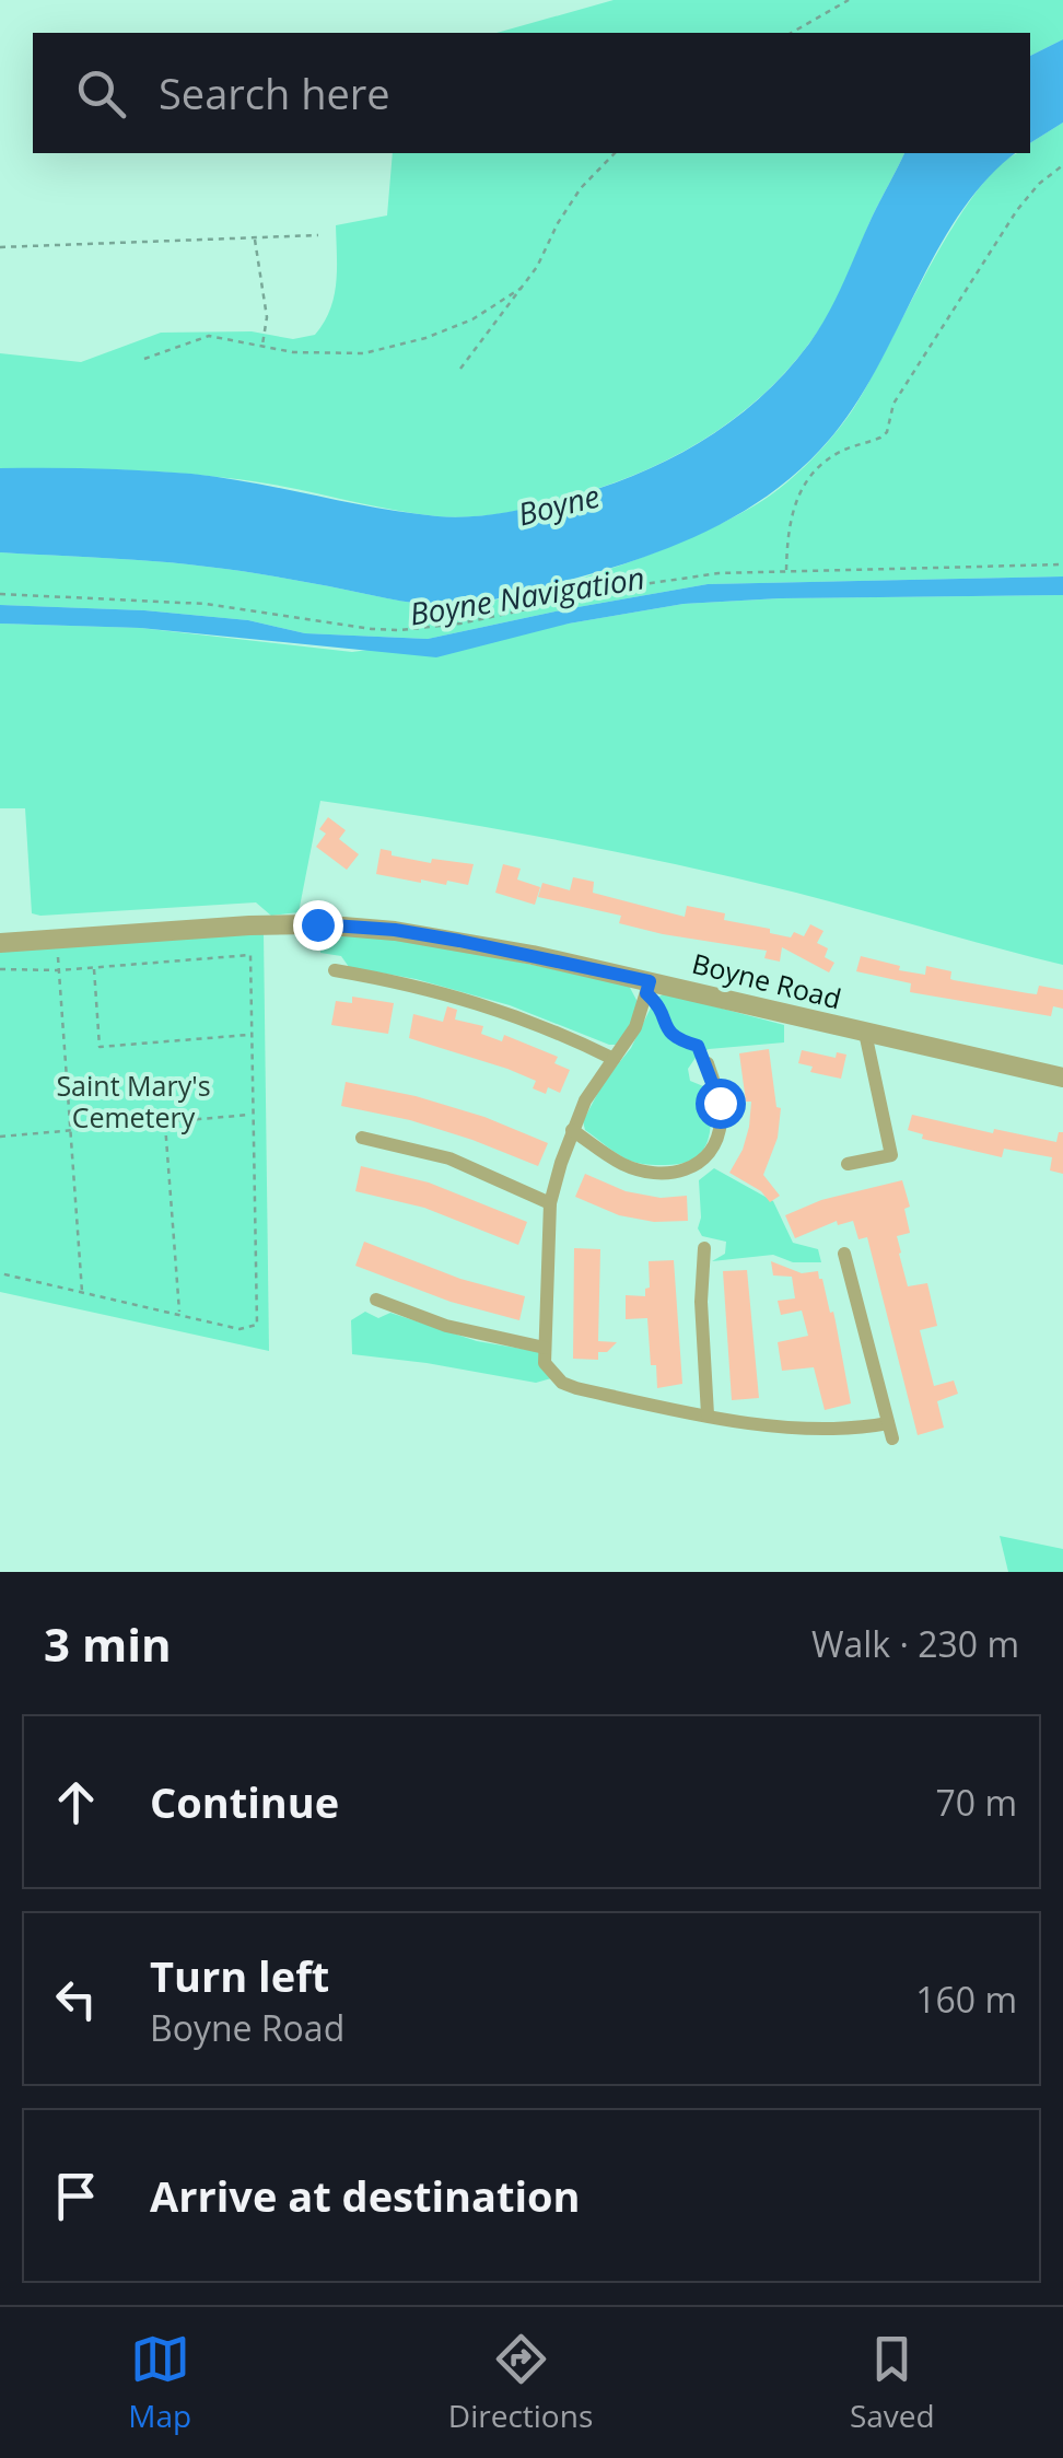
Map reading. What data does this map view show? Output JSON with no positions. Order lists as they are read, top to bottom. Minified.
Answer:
{"streets":{"street":["Boyne Road"]},"water":["Boyne","Boyne Navigation"],"parks":["Saint Mary's Cemetery"],"page":{"search":"Search here","heading":["3 min","Walk · 230 m"],"list":[["Continue","70 m"],["Turn left","Boyne Road","160 m"],"Arrive at destination"],"nav":["Map","Directions","Saved"]}}
